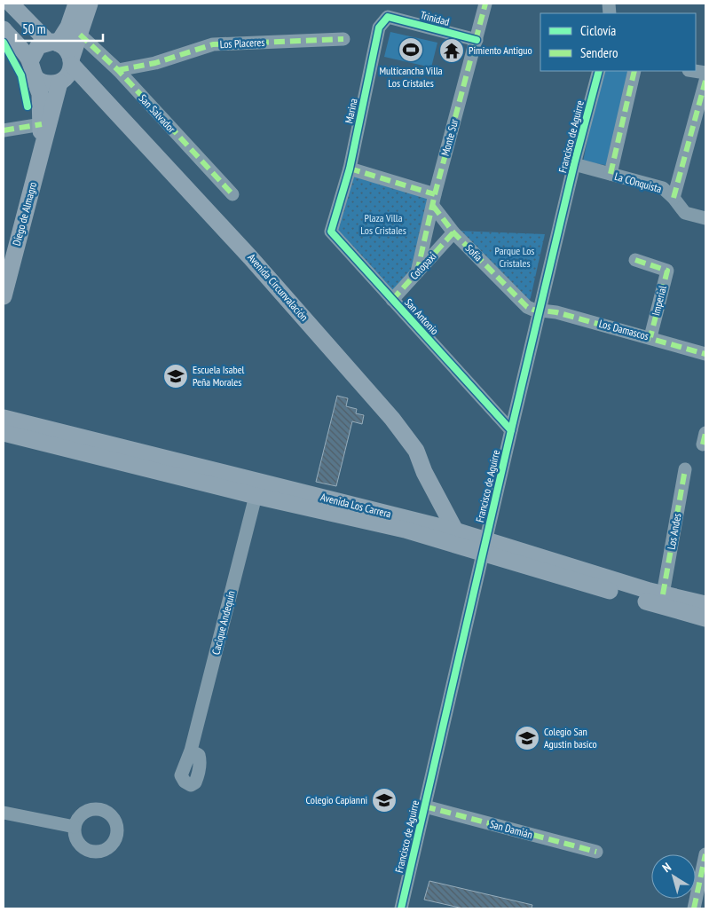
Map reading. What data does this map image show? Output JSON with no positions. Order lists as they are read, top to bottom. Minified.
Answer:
{"streets":{"main road":["Diego de Almagro","Avenida Circunvalación","Avenida Los Carrera"],"street":["Trinidad","Los Placeres","Marina","San Salvador","Francisco de Aguirre","Monte Sur","La COnquista","Sofía","Cotopaxi","Imperial","San Antonio","Los Damascos","Los Andes","Cacique Andequín","San Damián"]},"crossings":[["Trinidad","Marina"],["Trinidad","Monte Sur"],["Los Placeres","San Salvador"],["Marina","San Antonio"],["Francisco de Aguirre","La COnquista"],["Francisco de Aguirre","Sofía"],["Francisco de Aguirre","San Antonio"],["Francisco de Aguirre","Los Damascos"],["Francisco de Aguirre","Avenida Los Carrera"],["Francisco de Aguirre","San Damián"],["Monte Sur","Sofía"],["Monte Sur","Cotopaxi"],["Diego de Almagro","Avenida Circunvalación"],["Sofía","Cotopaxi"],["Sofía","Los Damascos"],["Cotopaxi","San Antonio"],["Avenida Circunvalación","Avenida Los Carrera"],["Imperial","Los Damascos"],["Avenida Los Carrera","Los Andes"],["Avenida Los Carrera","Cacique Andequín"]],"parks":["Plaza Villa Los Cristales","Parque Los Cristales"],"places":{"sports":["Multicancha Villa Los Cristales"],"temple":["Pimiento Antiguo"],"school or university":["Escuela Isabel Peña Morales","Colegio San Agustin basico","Colegio Capianni"]},"legend":["Ciclovía","Sendero"],"scale_bar":"50 m","north":"top left"}
